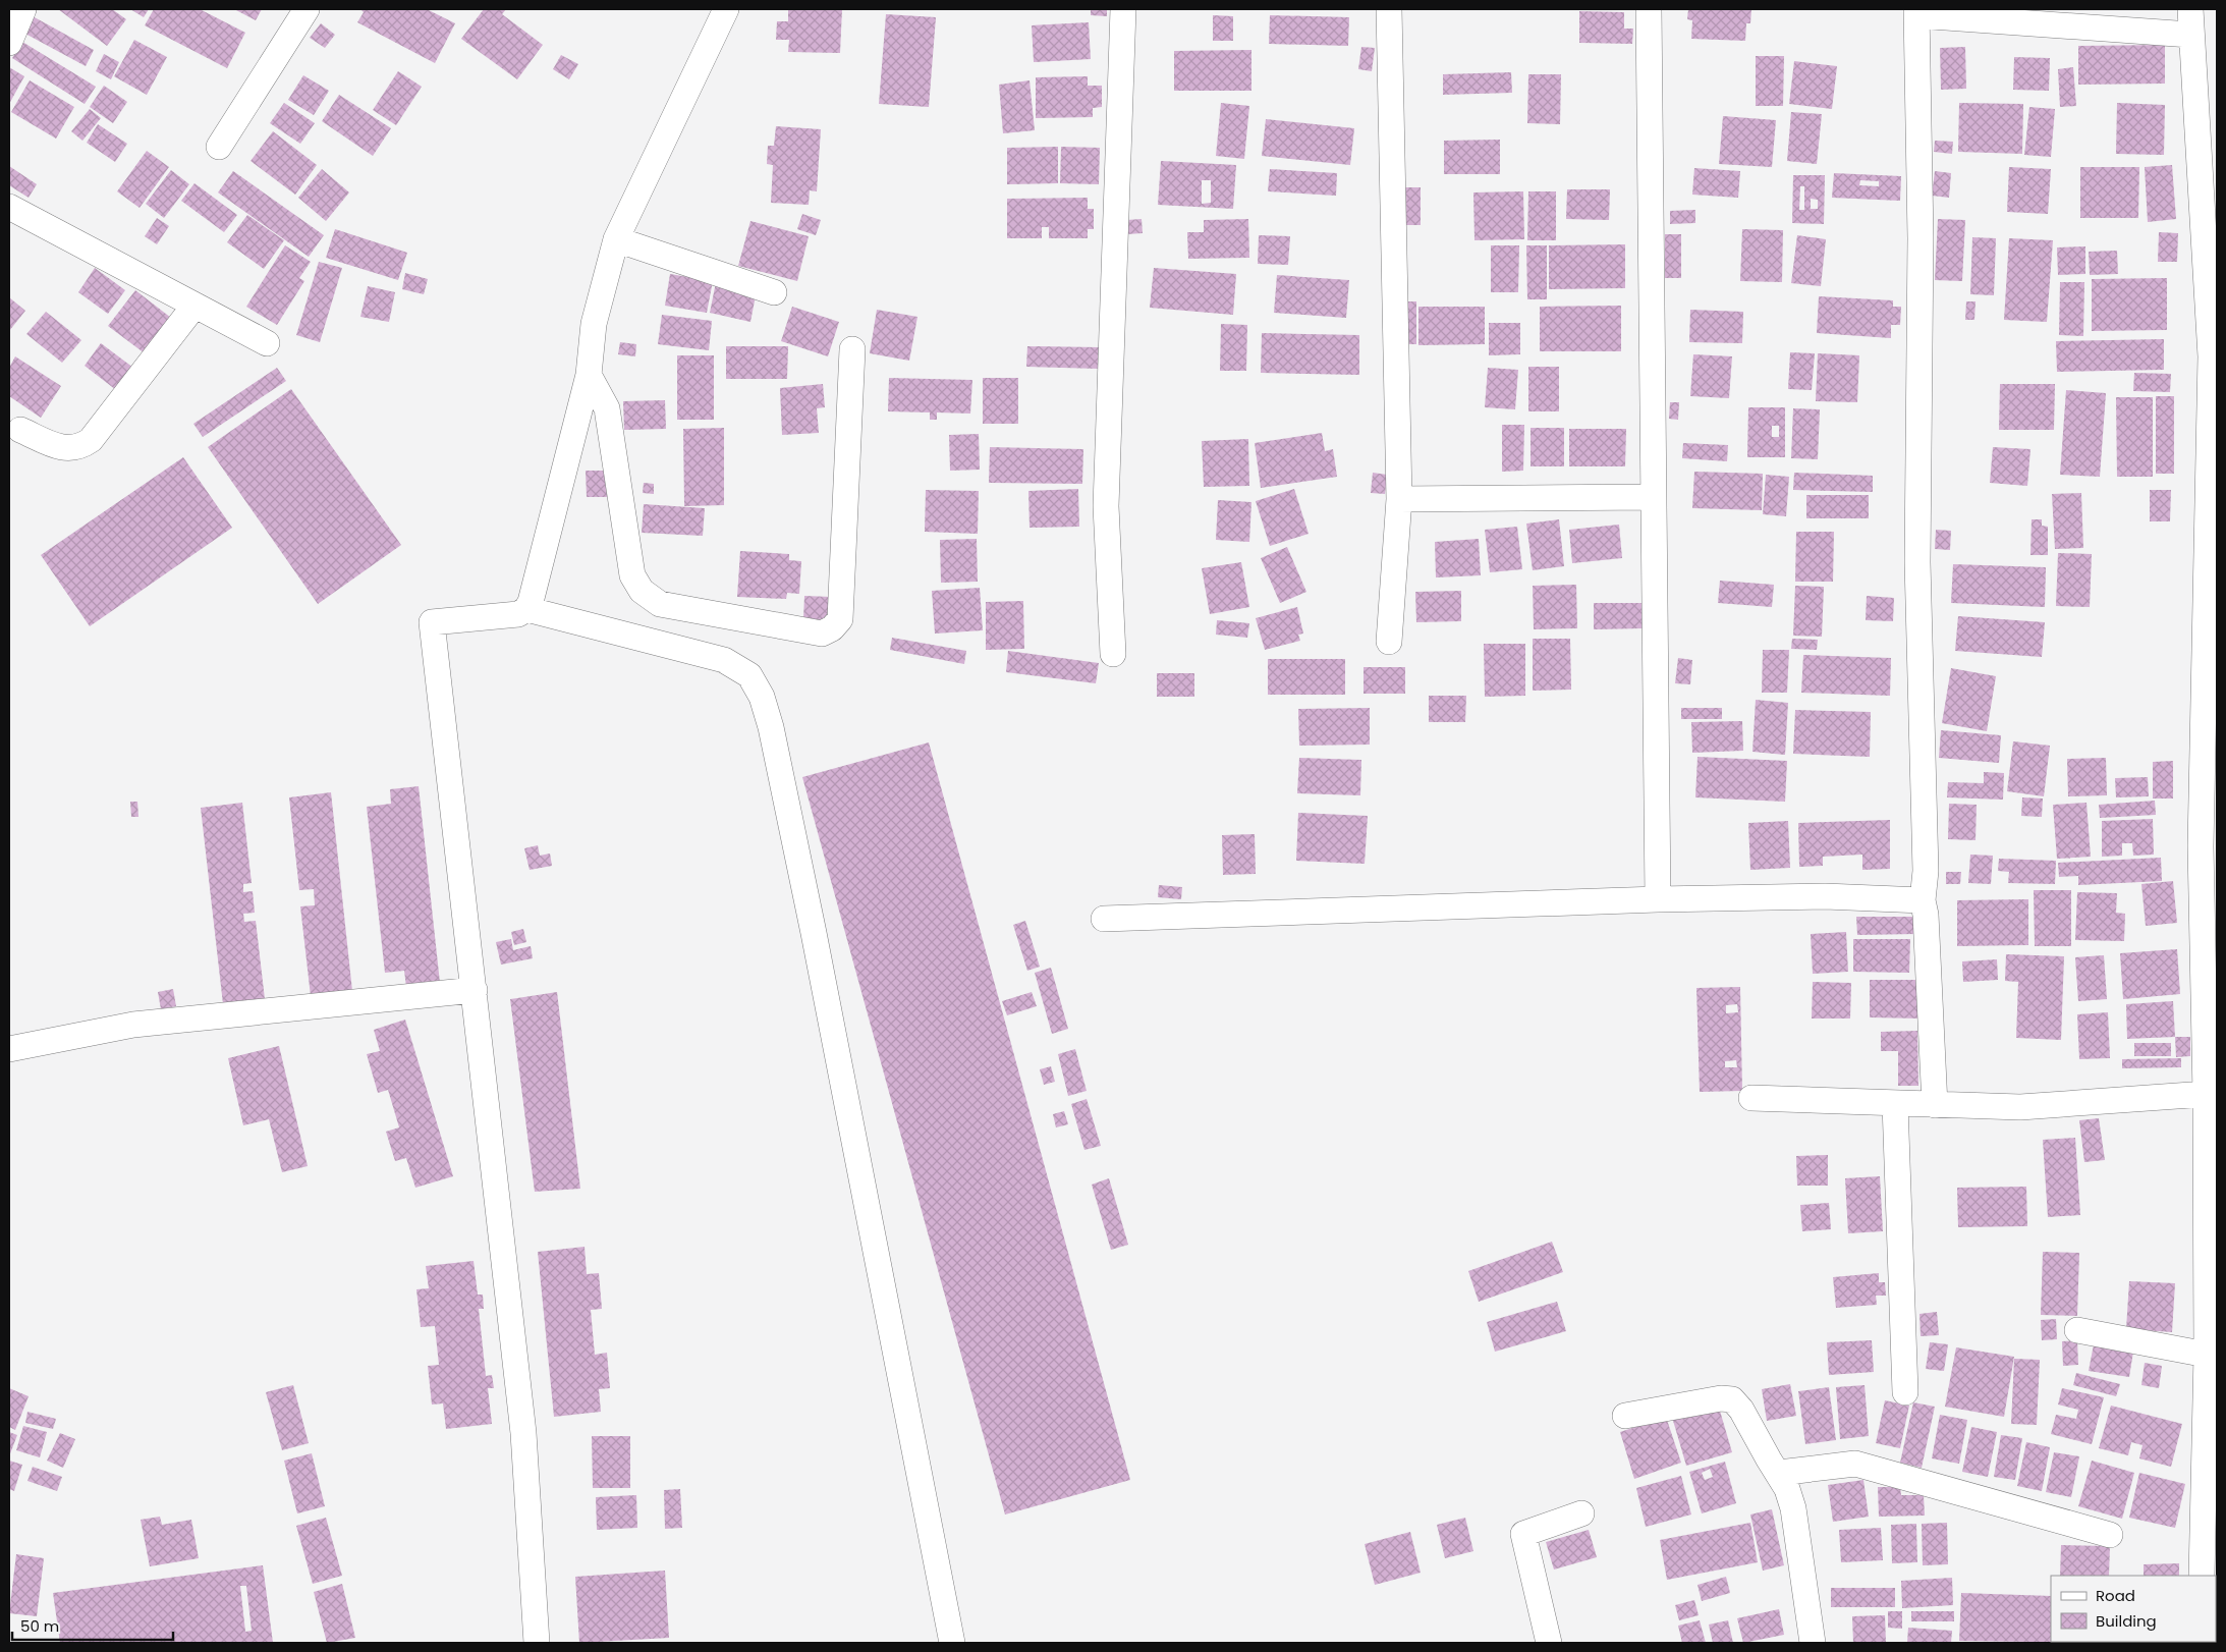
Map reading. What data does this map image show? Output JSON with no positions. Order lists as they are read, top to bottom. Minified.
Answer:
{"legend":["Road","Building"],"scale_bar":"50 m"}
